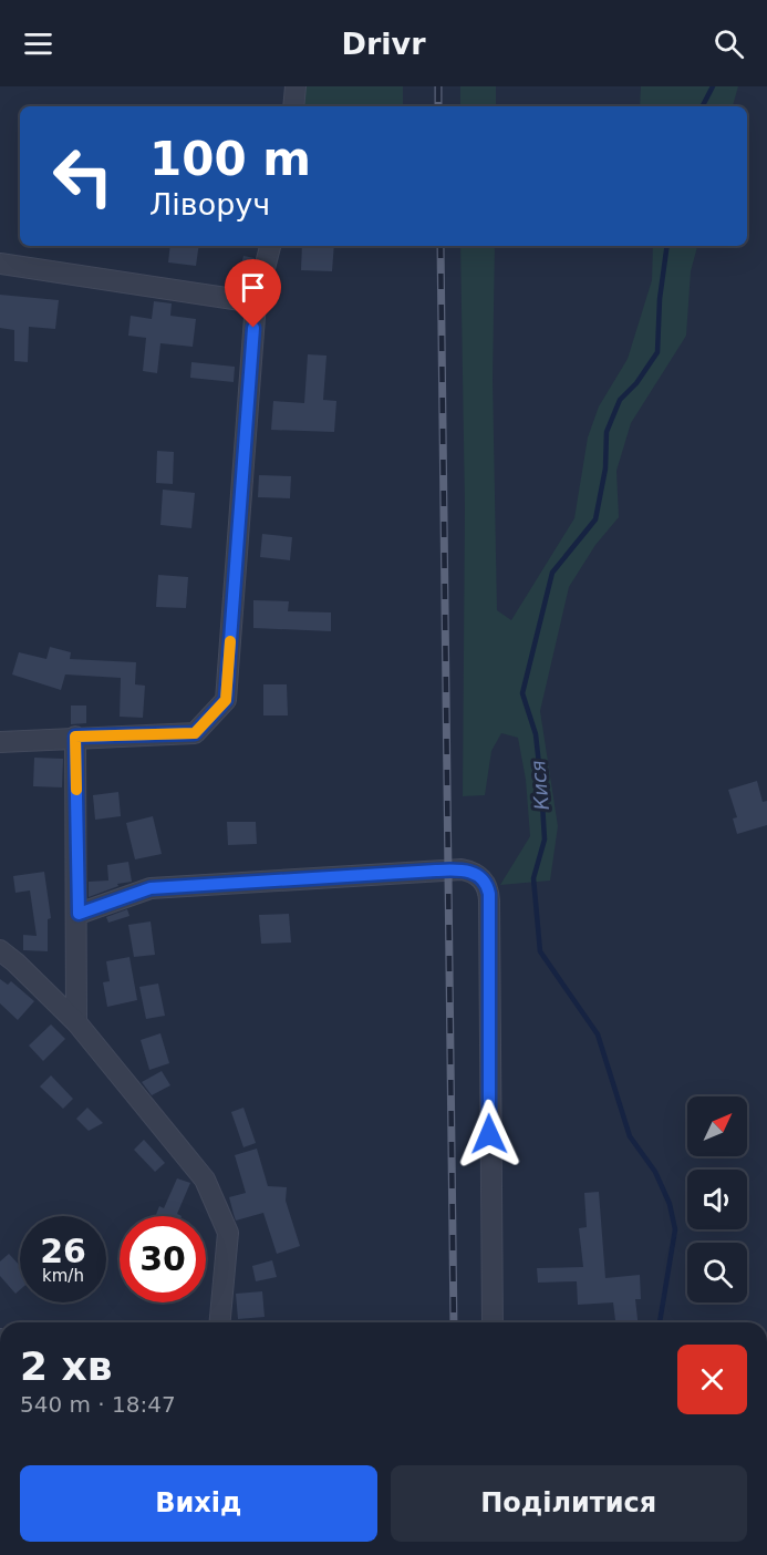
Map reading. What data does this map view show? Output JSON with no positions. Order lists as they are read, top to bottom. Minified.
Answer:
{"water":["Кися"],"north":"top right","page":{"header":"Drivr","turn":["100 m","Ліворуч"],"speed":"26 km/h","limit":"30","heading":["2 хв","540 m · 18:47"],"buttons":["Вихід","Поділитися"]}}
